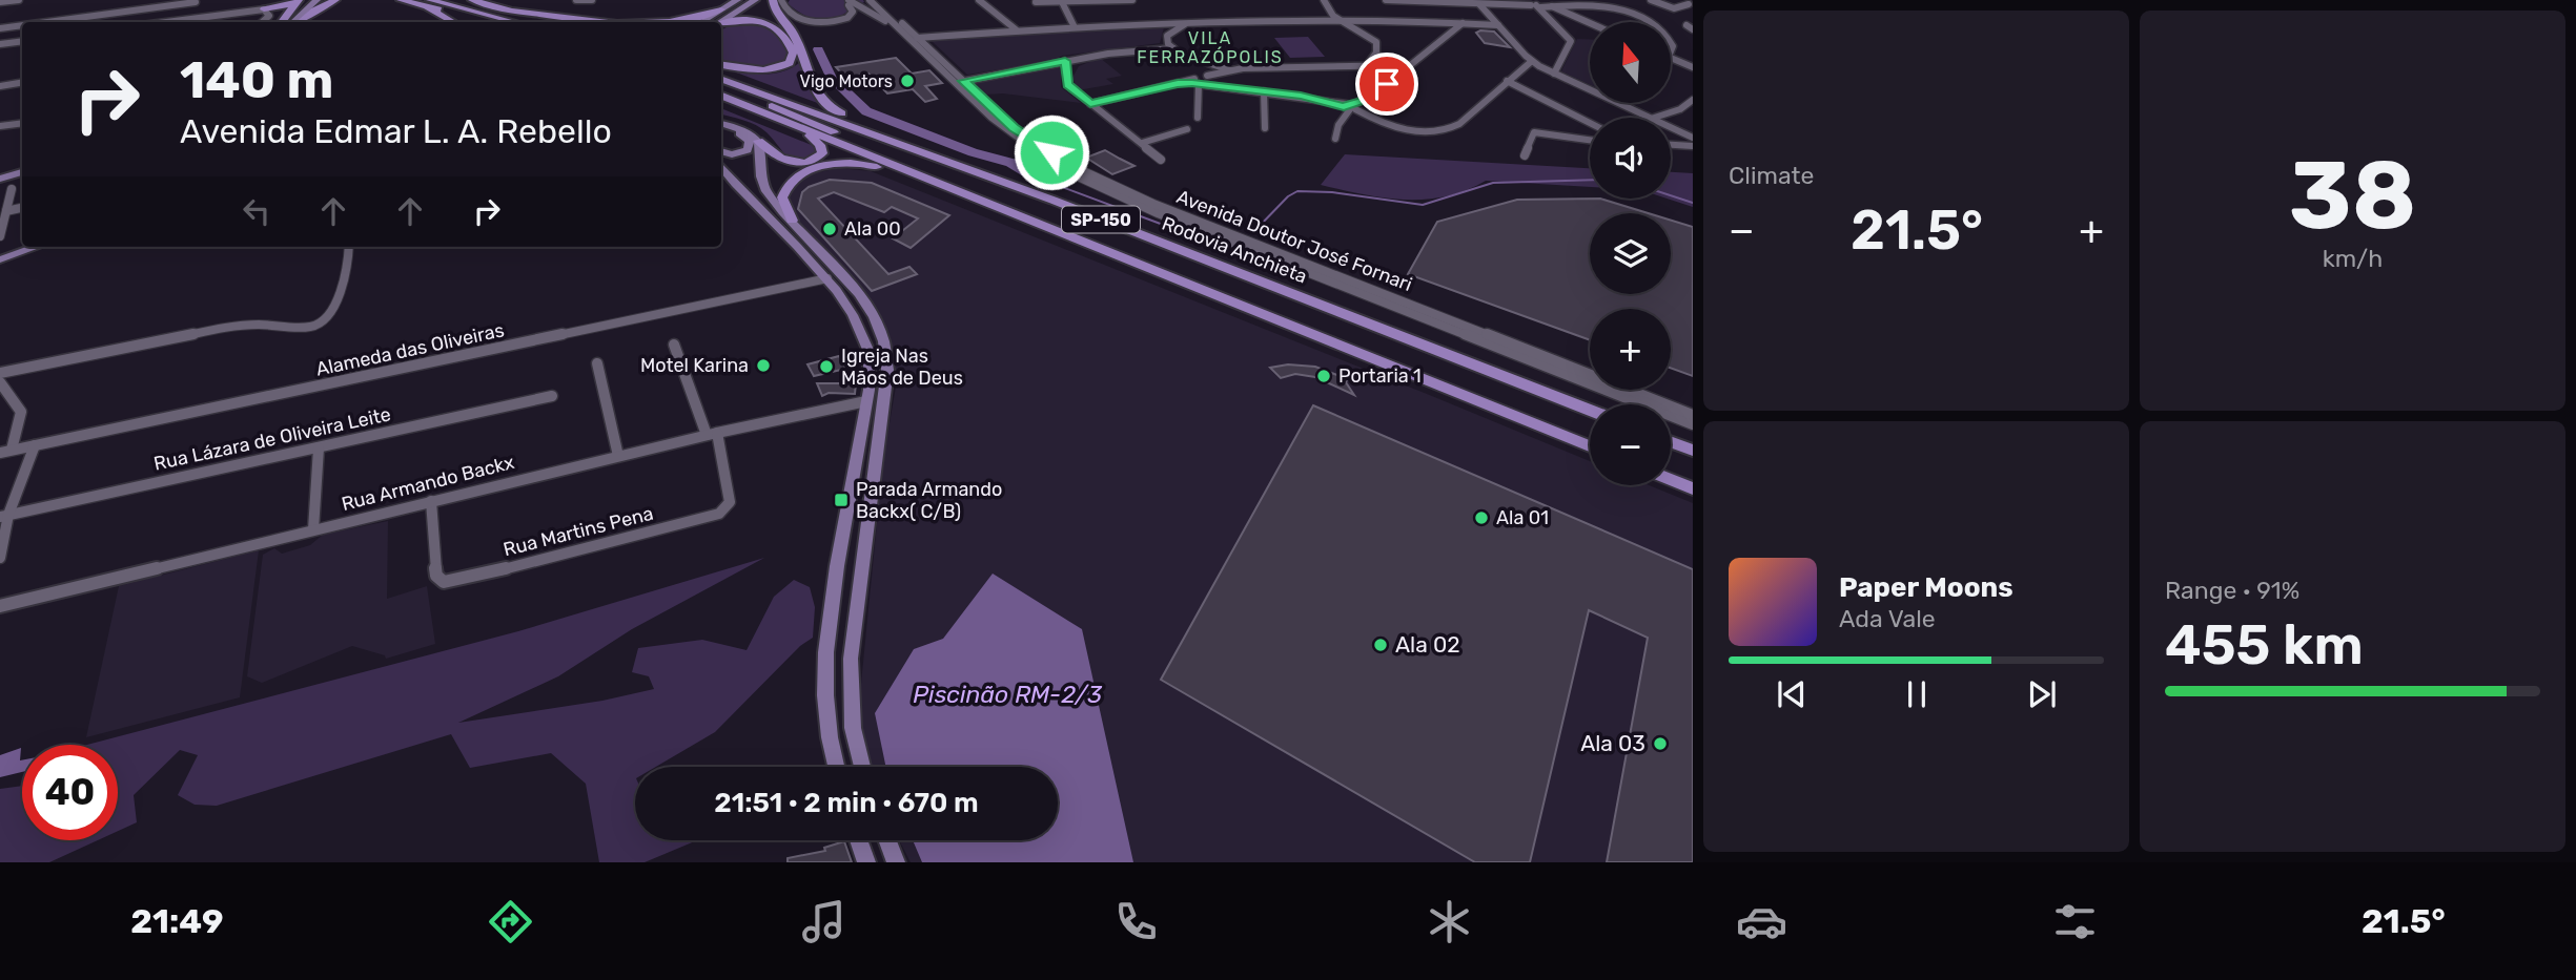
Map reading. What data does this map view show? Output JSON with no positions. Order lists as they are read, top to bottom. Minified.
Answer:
{"streets":{"highway":["SP-150","Rodovia Anchieta"],"street":["Avenida Doutor José Fornari","Alameda das Oliveiras","Rua Lázara de Oliveira Leite","Rua Armando Backx","Rua Martins Pena"]},"crossings":[["Rua Armando Backx","Rua Martins Pena"]],"districts":["VILA FERRAZÓPOLIS"],"water":["Piscinão RM-2/3"],"places":{"other":["Vigo Motors","Ala 00","Motel Karina","Igreja Nas Mãos de Deus","Portaria 1","Ala 01","Ala 02","Ala 03"],"transit":["Parada Armando Backx( C/B)"]},"north":"top","page":{"tile":["Climate",["38","km/h"],["Range · 91%","455 km"]],"map_buttons":["+","−"],"turn":["140 m","Avenida Edmar L. A. Rebello"],"heat":["−","21.5°","+"],"song":["Paper Moons","Ada Vale"],"limit":"40","trip":"21:51 · 2 min · 670 m","tabs":["21:49","21.5°"]}}
